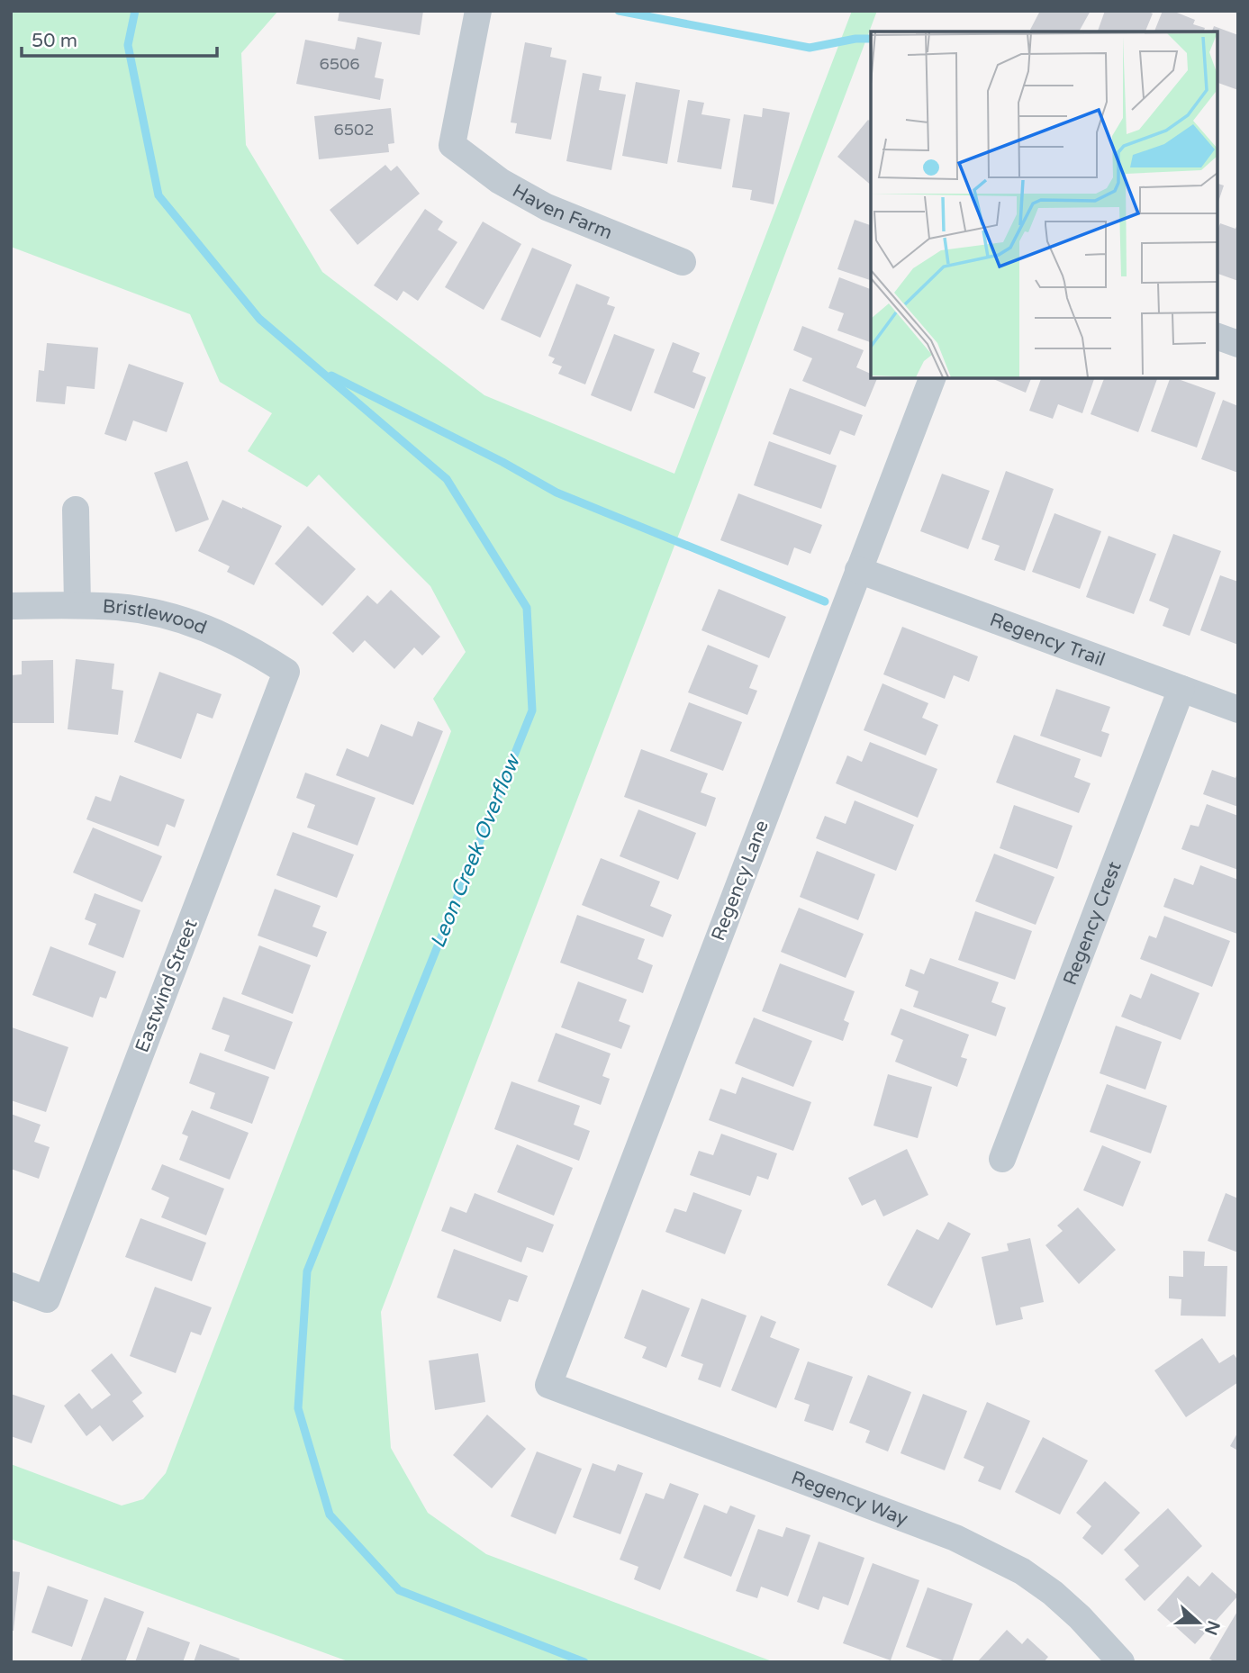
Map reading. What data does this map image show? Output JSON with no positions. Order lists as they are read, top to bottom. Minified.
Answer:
{"streets":{"street":["Haven Farm","Bristlewood","Regency Trail","Regency Lane","Regency Crest","Eastwind Street","Regency Way"]},"crossings":[["Bristlewood","Eastwind Street"],["Regency Trail","Regency Lane"],["Regency Trail","Regency Crest"],["Regency Lane","Regency Way"]],"water":["Leon Creek Overflow"],"house_numbers":["6506","6502"],"scale_bar":"50 m","north":"right"}
